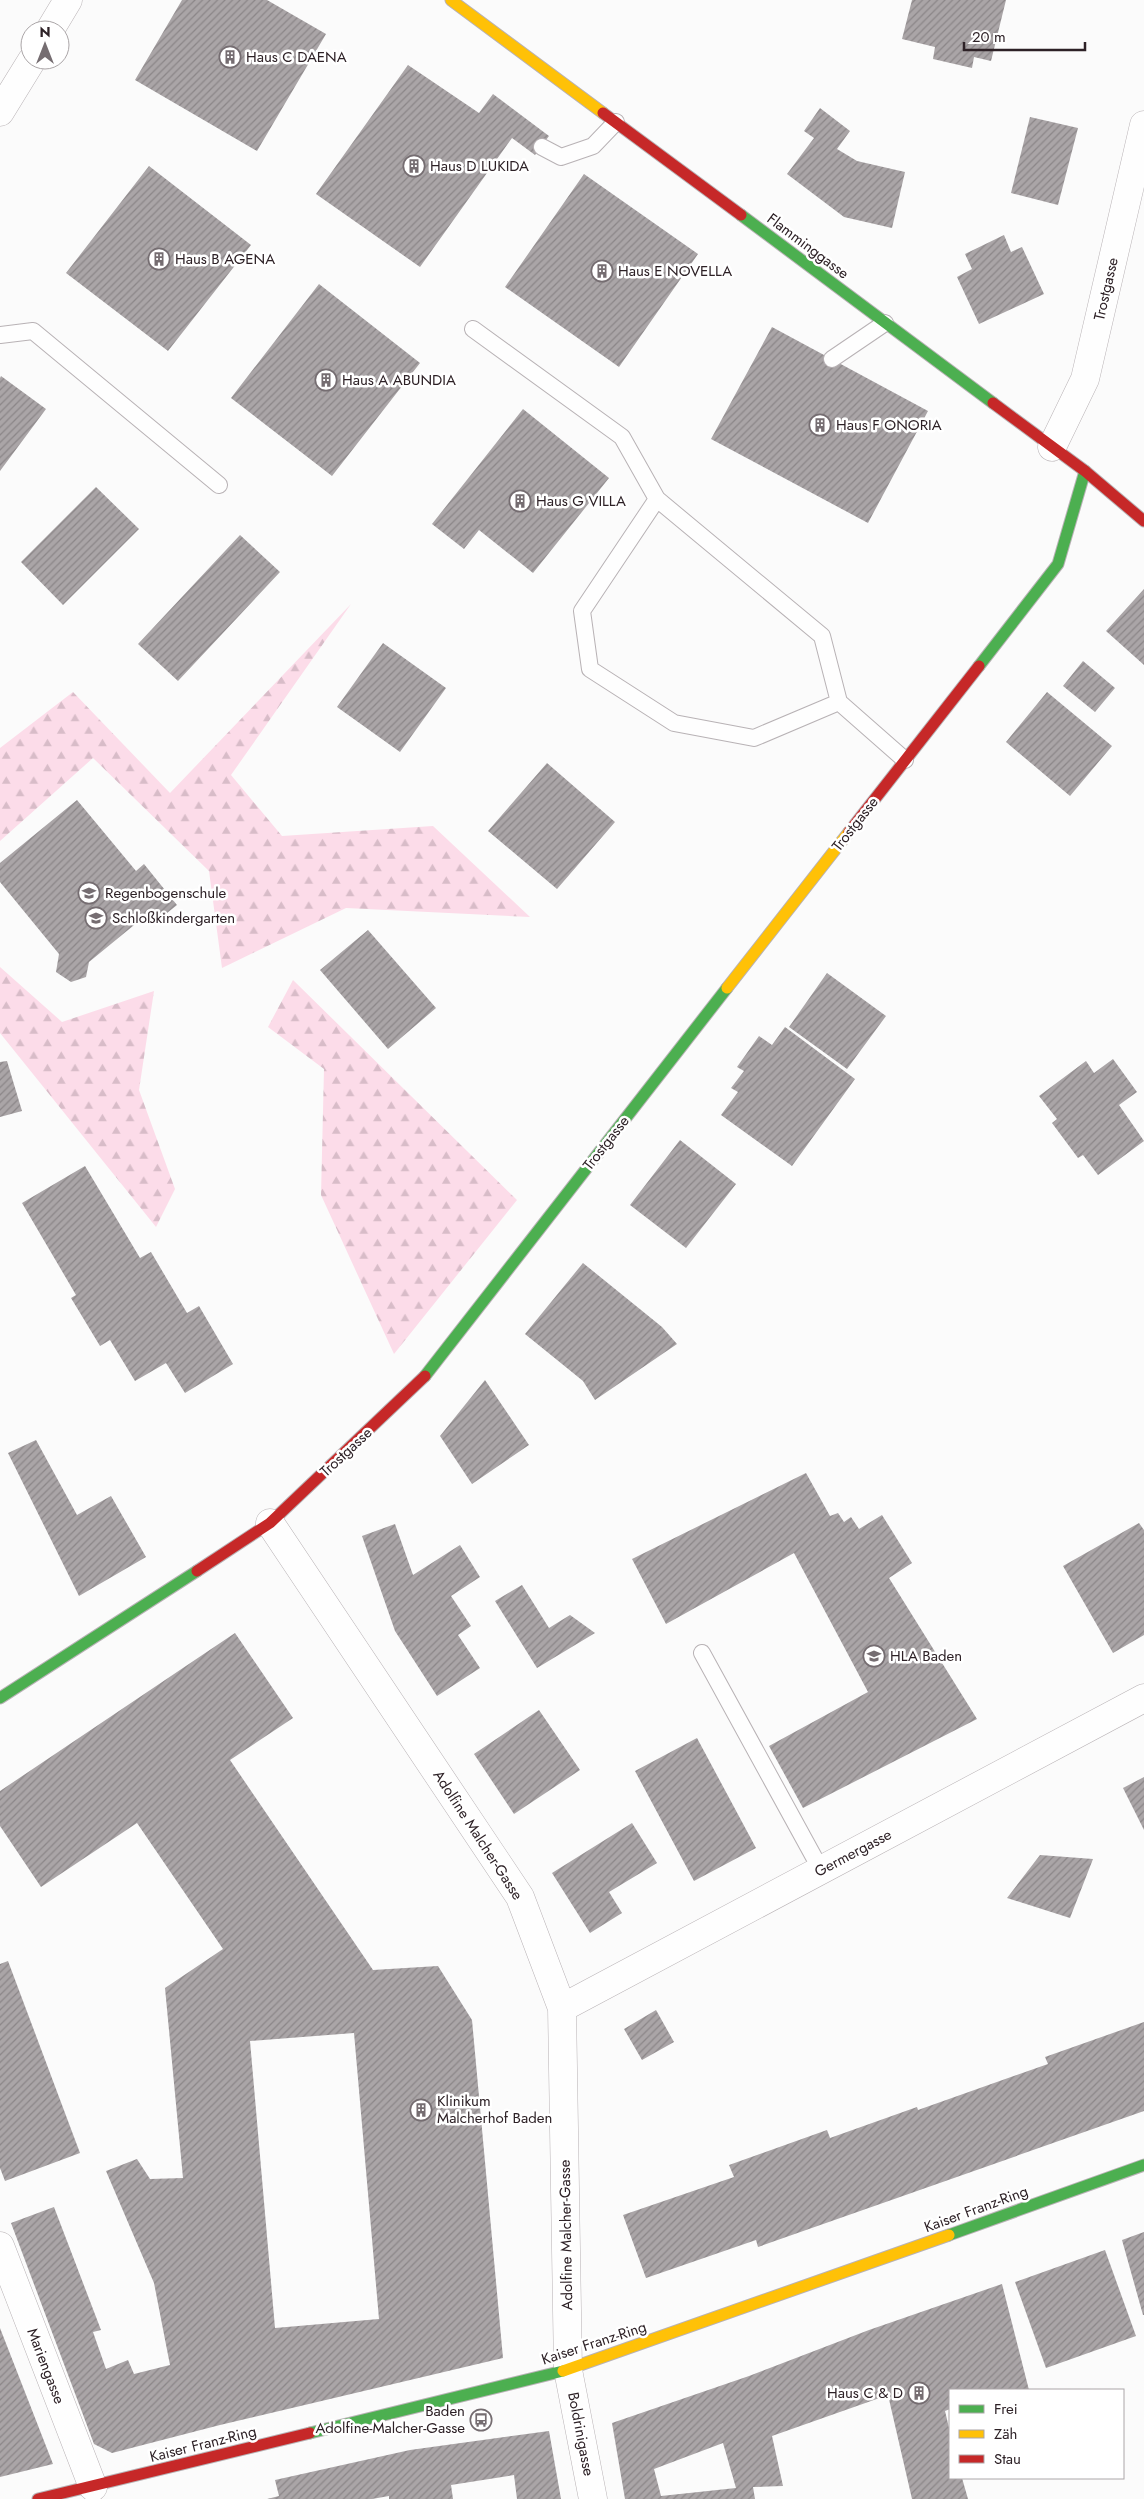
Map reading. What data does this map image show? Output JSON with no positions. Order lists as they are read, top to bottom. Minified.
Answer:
{"streets":{"street":["Flamminggasse","Trostgasse","Adolfine Malcher-Gasse","Germergasse","Kaiser Franz-Ring","Mariengasse","Boldrinigasse"]},"crossings":[["Flamminggasse","Trostgasse"],["Trostgasse","Adolfine Malcher-Gasse"],["Adolfine Malcher-Gasse","Germergasse"],["Adolfine Malcher-Gasse","Kaiser Franz-Ring"],["Adolfine Malcher-Gasse","Boldrinigasse"],["Kaiser Franz-Ring","Mariengasse"],["Kaiser Franz-Ring","Boldrinigasse"]],"places":{"building":["Haus C DAENA","Haus D LUKIDA","Haus B AGENA","Haus E NOVELLA","Haus A ABUNDIA","Haus F ONORIA","Haus G VILLA","Klinikum Malcherhof Baden","Haus C & D"],"school or university":["Regenbogenschule","Schloßkindergarten","HLA Baden"],"bus stop":["Baden Adolfine-Malcher-Gasse"]},"legend":["Frei","Zäh","Stau"],"scale_bar":"20 m","north":"top"}
